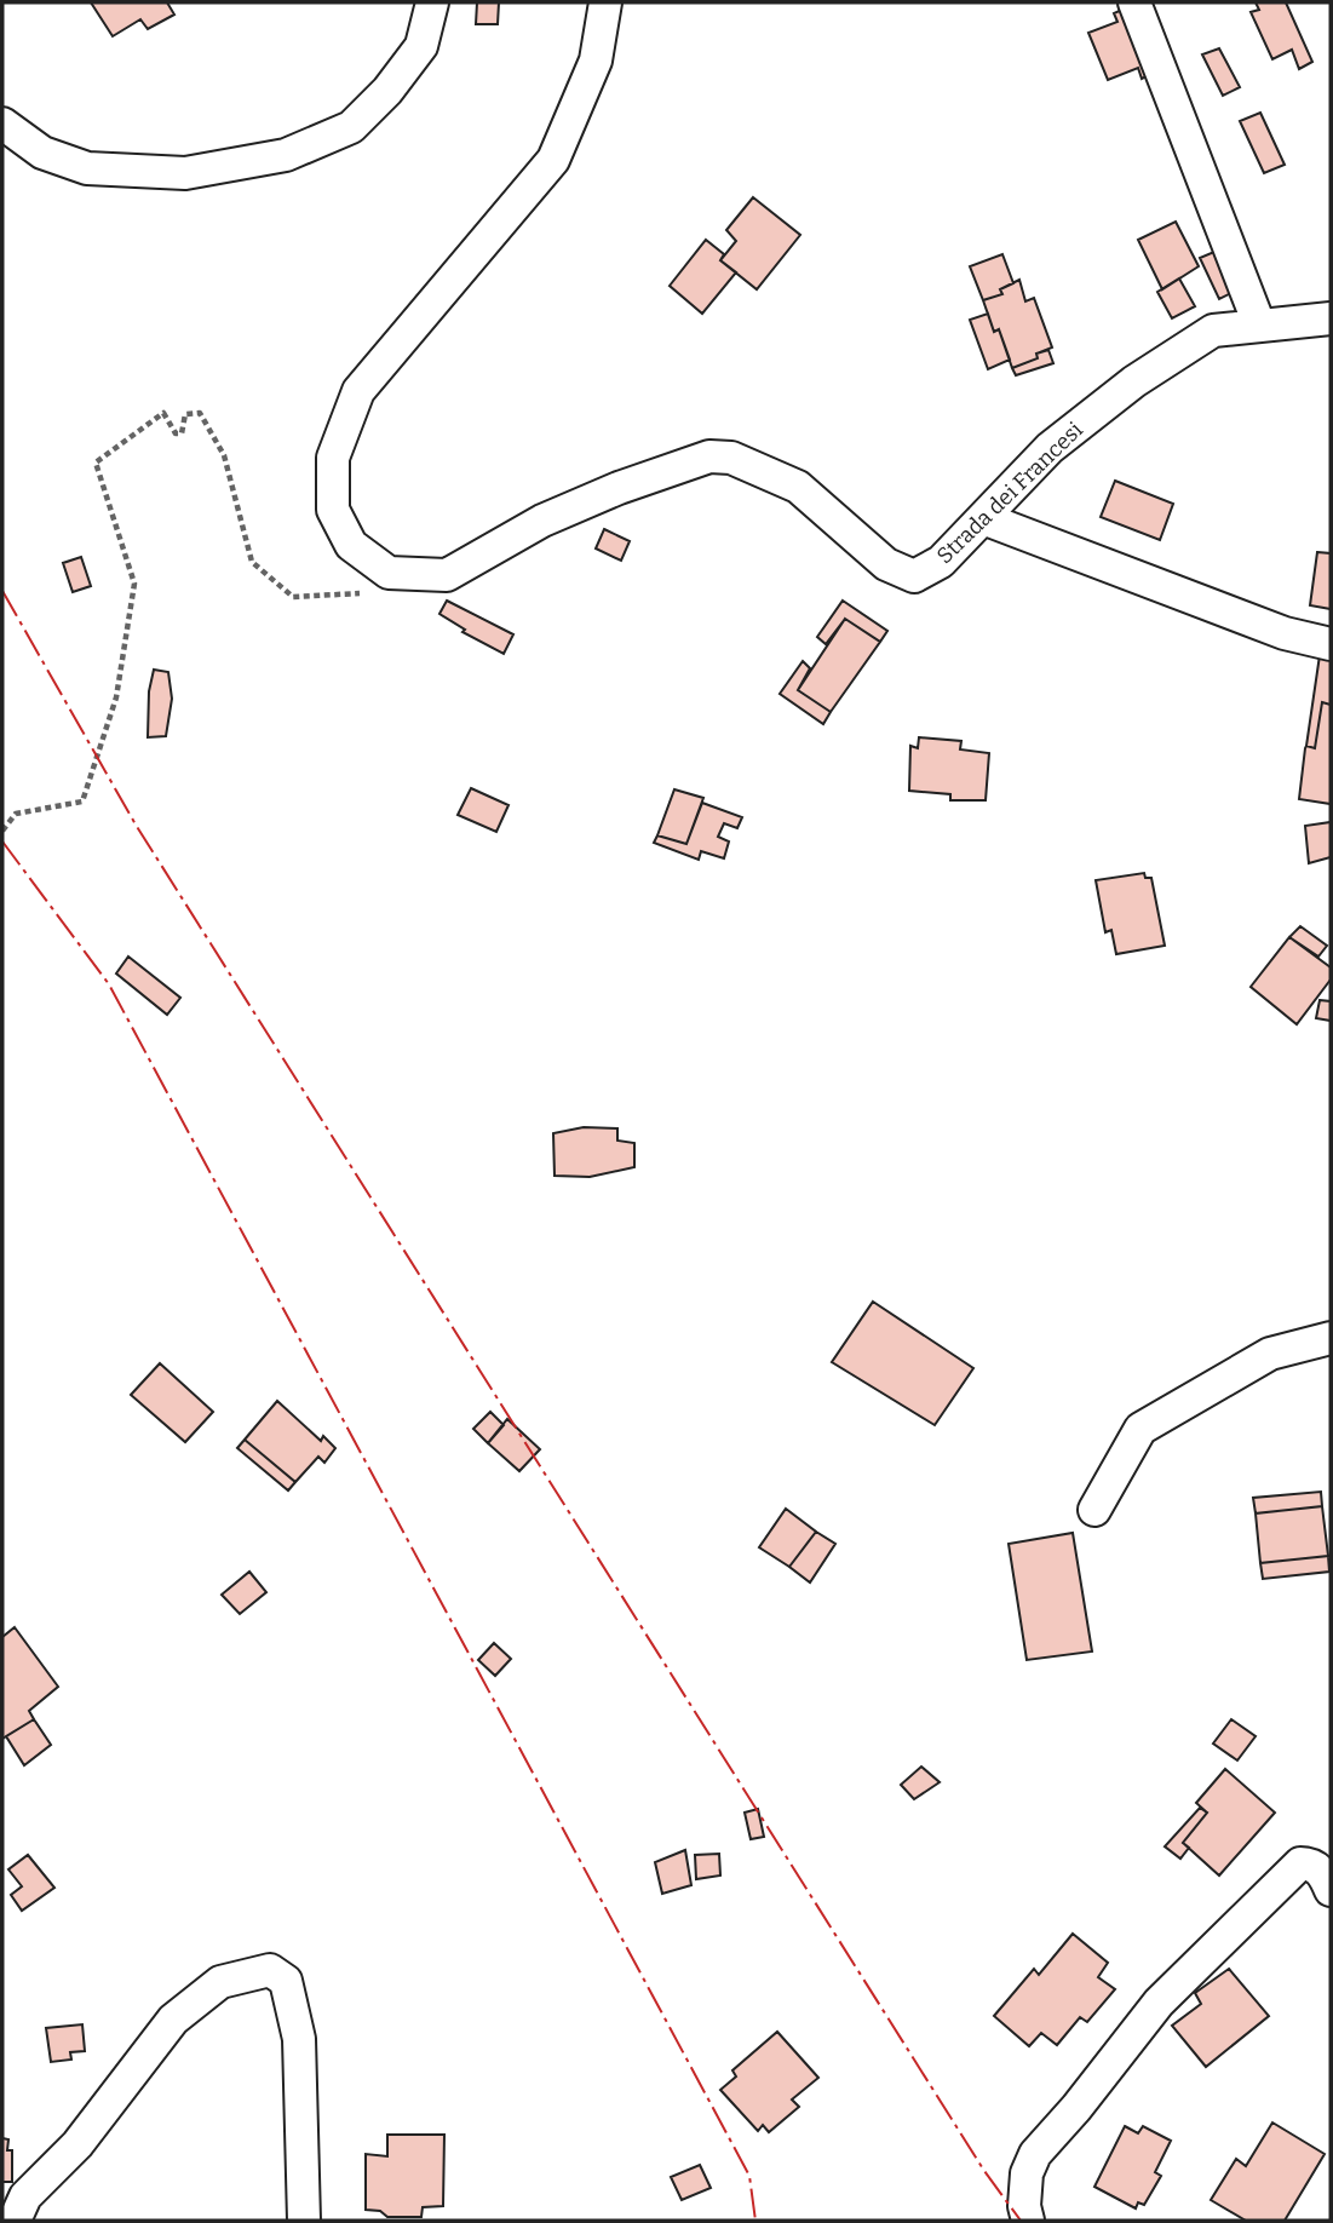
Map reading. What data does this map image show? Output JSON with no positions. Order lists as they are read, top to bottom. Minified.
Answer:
{"streets":{"street":["Strada dei Francesi"]}}
